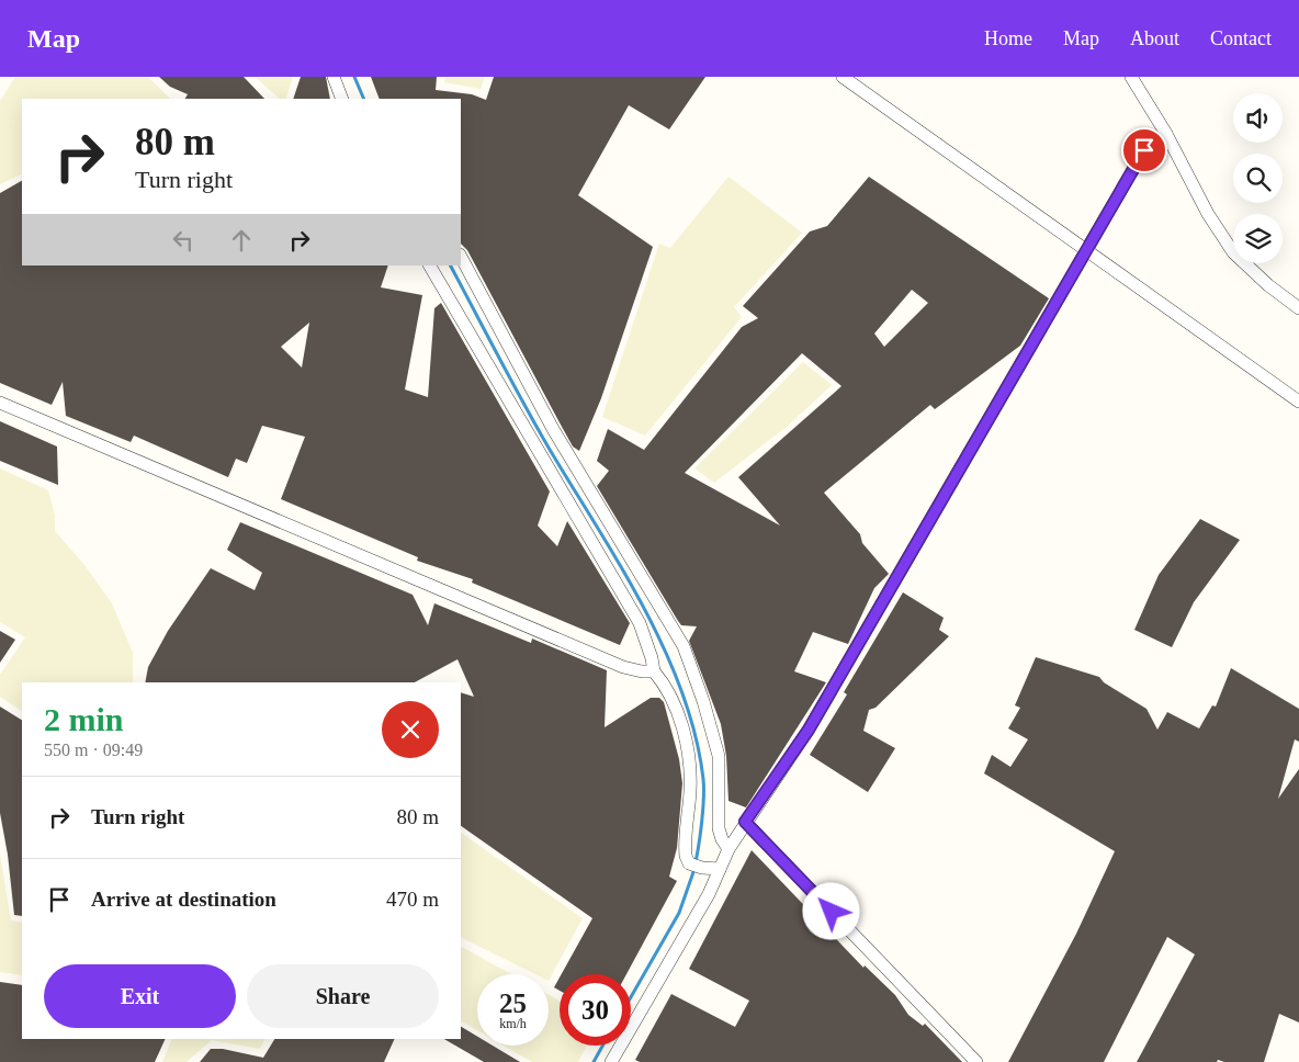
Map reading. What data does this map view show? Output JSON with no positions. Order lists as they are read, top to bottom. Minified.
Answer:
{"page":{"header":"Map","nav":["Home","Map","About","Contact"],"turn":["80 m","Turn right"],"heading":["2 min","550 m · 09:49"],"list":[{"name":"Turn right","value":"80 m"},{"name":"Arrive at destination","value":"470 m"}],"buttons":["Exit","Share"],"speed":"25 km/h","limit":"30"}}
